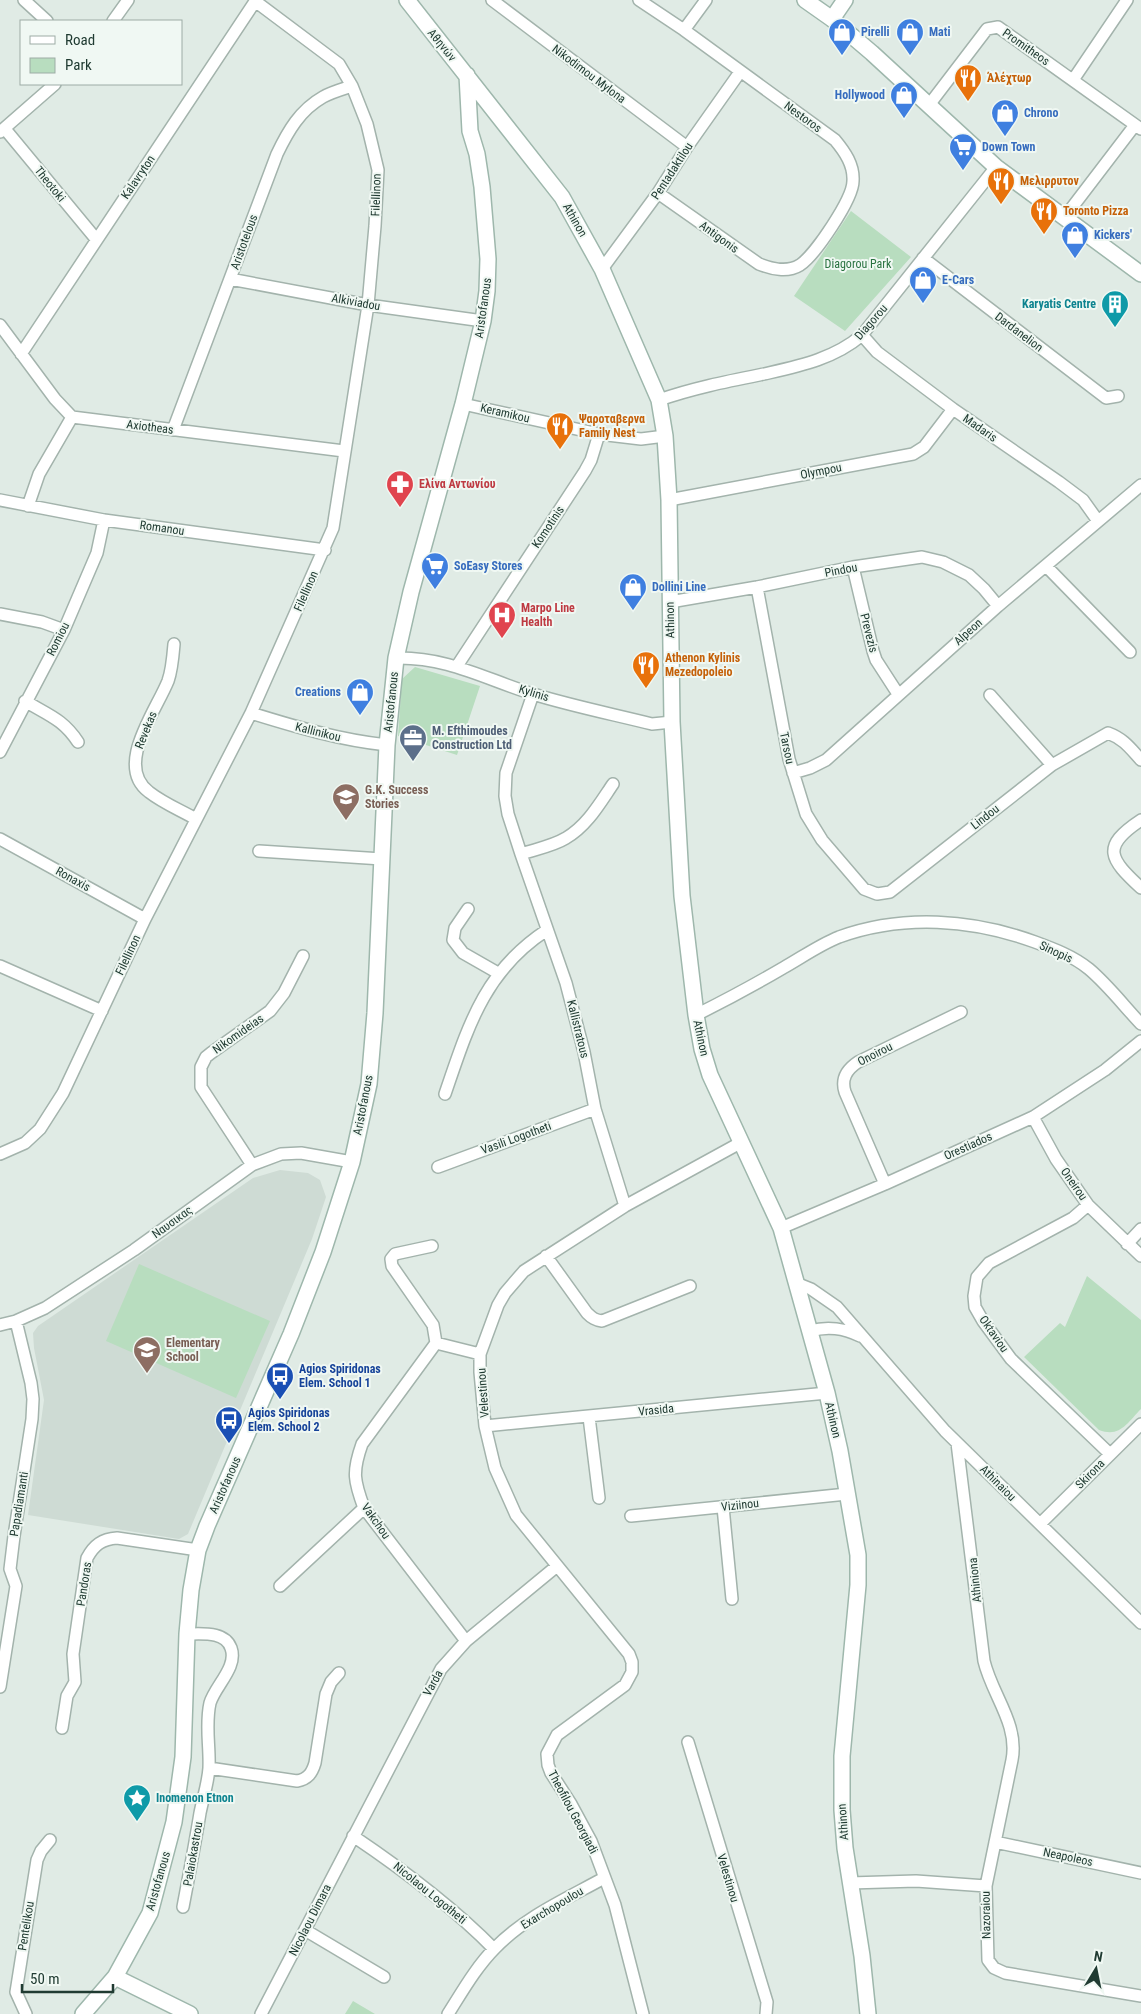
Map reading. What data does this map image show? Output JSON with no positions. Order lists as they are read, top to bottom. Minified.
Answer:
{"streets":{"street":["Αθηνών","Promitheos","Nikodimou Mylona","Nestoros","Pentadaktilou","Kalavryton","Theotoki","Filellinon","Athinon","Antigonis","Aristotelous","Alkiviadou","Aristofanous","Diagorou","Dardanelion","Keramikou","Axiotheas","Madaris","Olympou","Komotinis","Romanou","Pindou","Alpeon","Prevezis","Romiou","Kylinis","Revekas","Kallinikou","Tarsou","Lindou","Ronaxis","Sinopis","Kallistratous","Nikomideias","Onoirou","Vasili Logotheti","Orestiados","Oneirou","Ναυσικας","Oktaviou","Velestinou","Vrasida","Skirona","Athinaiou","Papadiamanti","Viziinou","Vakchou","Athiniona","Pandoras","Varda","Theofilou Georgiadi","Palaiokastrou","Neapoleos","Nicolaou Logotheti","Exarchopoulou","Nazoraiou","Nicolaou Dimara","Pentelikou"]},"crossings":[["Αθηνών","Athinon"],["Αθηνών","Aristofanous"],["Nikodimou Mylona","Pentadaktilou"],["Nestoros","Pentadaktilou"],["Nestoros","Antigonis"],["Pentadaktilou","Athinon"],["Pentadaktilou","Antigonis"],["Kalavryton","Theotoki"],["Kalavryton","Filellinon"],["Filellinon","Aristotelous"],["Filellinon","Alkiviadou"],["Filellinon","Axiotheas"],["Filellinon","Romanou"],["Filellinon","Revekas"],["Filellinon","Kallinikou"],["Filellinon","Ronaxis"],["Athinon","Aristofanous"],["Athinon","Diagorou"],["Athinon","Keramikou"],["Athinon","Olympou"],["Athinon","Pindou"],["Athinon","Kylinis"],["Athinon","Sinopis"],["Athinon","Orestiados"],["Athinon","Velestinou"],["Athinon","Vrasida"],["Athinon","Athinaiou"],["Athinon","Viziinou"],["Aristotelous","Alkiviadou"],["Aristotelous","Axiotheas"],["Alkiviadou","Aristofanous"],["Aristofanous","Keramikou"],["Aristofanous","Kylinis"],["Aristofanous","Kallinikou"],["Aristofanous","Ναυσικας"],["Aristofanous","Pandoras"],["Aristofanous","Palaiokastrou"],["Diagorou","Dardanelion"],["Diagorou","Madaris"],["Keramikou","Komotinis"],["Madaris","Olympou"],["Madaris","Alpeon"],["Komotinis","Kylinis"],["Romanou","Romiou"],["Pindou","Alpeon"],["Pindou","Prevezis"],["Pindou","Tarsou"],["Alpeon","Prevezis"],["Alpeon","Tarsou"],["Kylinis","Kallistratous"],["Tarsou","Lindou"],["Kallistratous","Vasili Logotheti"],["Kallistratous","Velestinou"],["Nikomideias","Ναυσικας"],["Onoirou","Orestiados"],["Orestiados","Oneirou"],["Oneirou","Oktaviou"],["Ναυσικας","Papadiamanti"],["Oktaviou","Skirona"],["Velestinou","Vrasida"],["Velestinou","Varda"],["Velestinou","Theofilou Georgiadi"],["Skirona","Athinaiou"],["Athinaiou","Athiniona"],["Vakchou","Varda"],["Athiniona","Nazoraiou"],["Varda","Nicolaou Logotheti"],["Varda","Nicolaou Dimara"],["Theofilou Georgiadi","Exarchopoulou"],["Neapoleos","Nazoraiou"],["Nicolaou Logotheti","Exarchopoulou"],["Nicolaou Logotheti","Nicolaou Dimara"]],"parks":["Diagorou Park"],"places":{"shop":["Pirelli","Mati","Hollywood","Chrono","Kickers'","E-Cars","Dollini Line","Creations"],"restaurant":["Άλέχτωρ","Μελιρρυτον","Toronto Pizza","Ψαροταβερνα Family Nest","Athenon Kylinis Mezedopoleio"],"supermarket":["Down Town","SoEasy Stores"],"building":["Karyatis Centre"],"pharmacy":["Ελίνα Αντωνίου"],"hospital":["Marpo Line Health"],"office":["M. Efthimoudes Construction Ltd"],"school or university":["G.K. Success Stories","Elementary School"],"bus stop":["Agios Spiridonas Elem. School 1","Agios Spiridonas Elem. School 2"],"place":["Inomenon Etnon"]},"legend":["Road","Park"],"scale_bar":"50 m","north":"top"}
